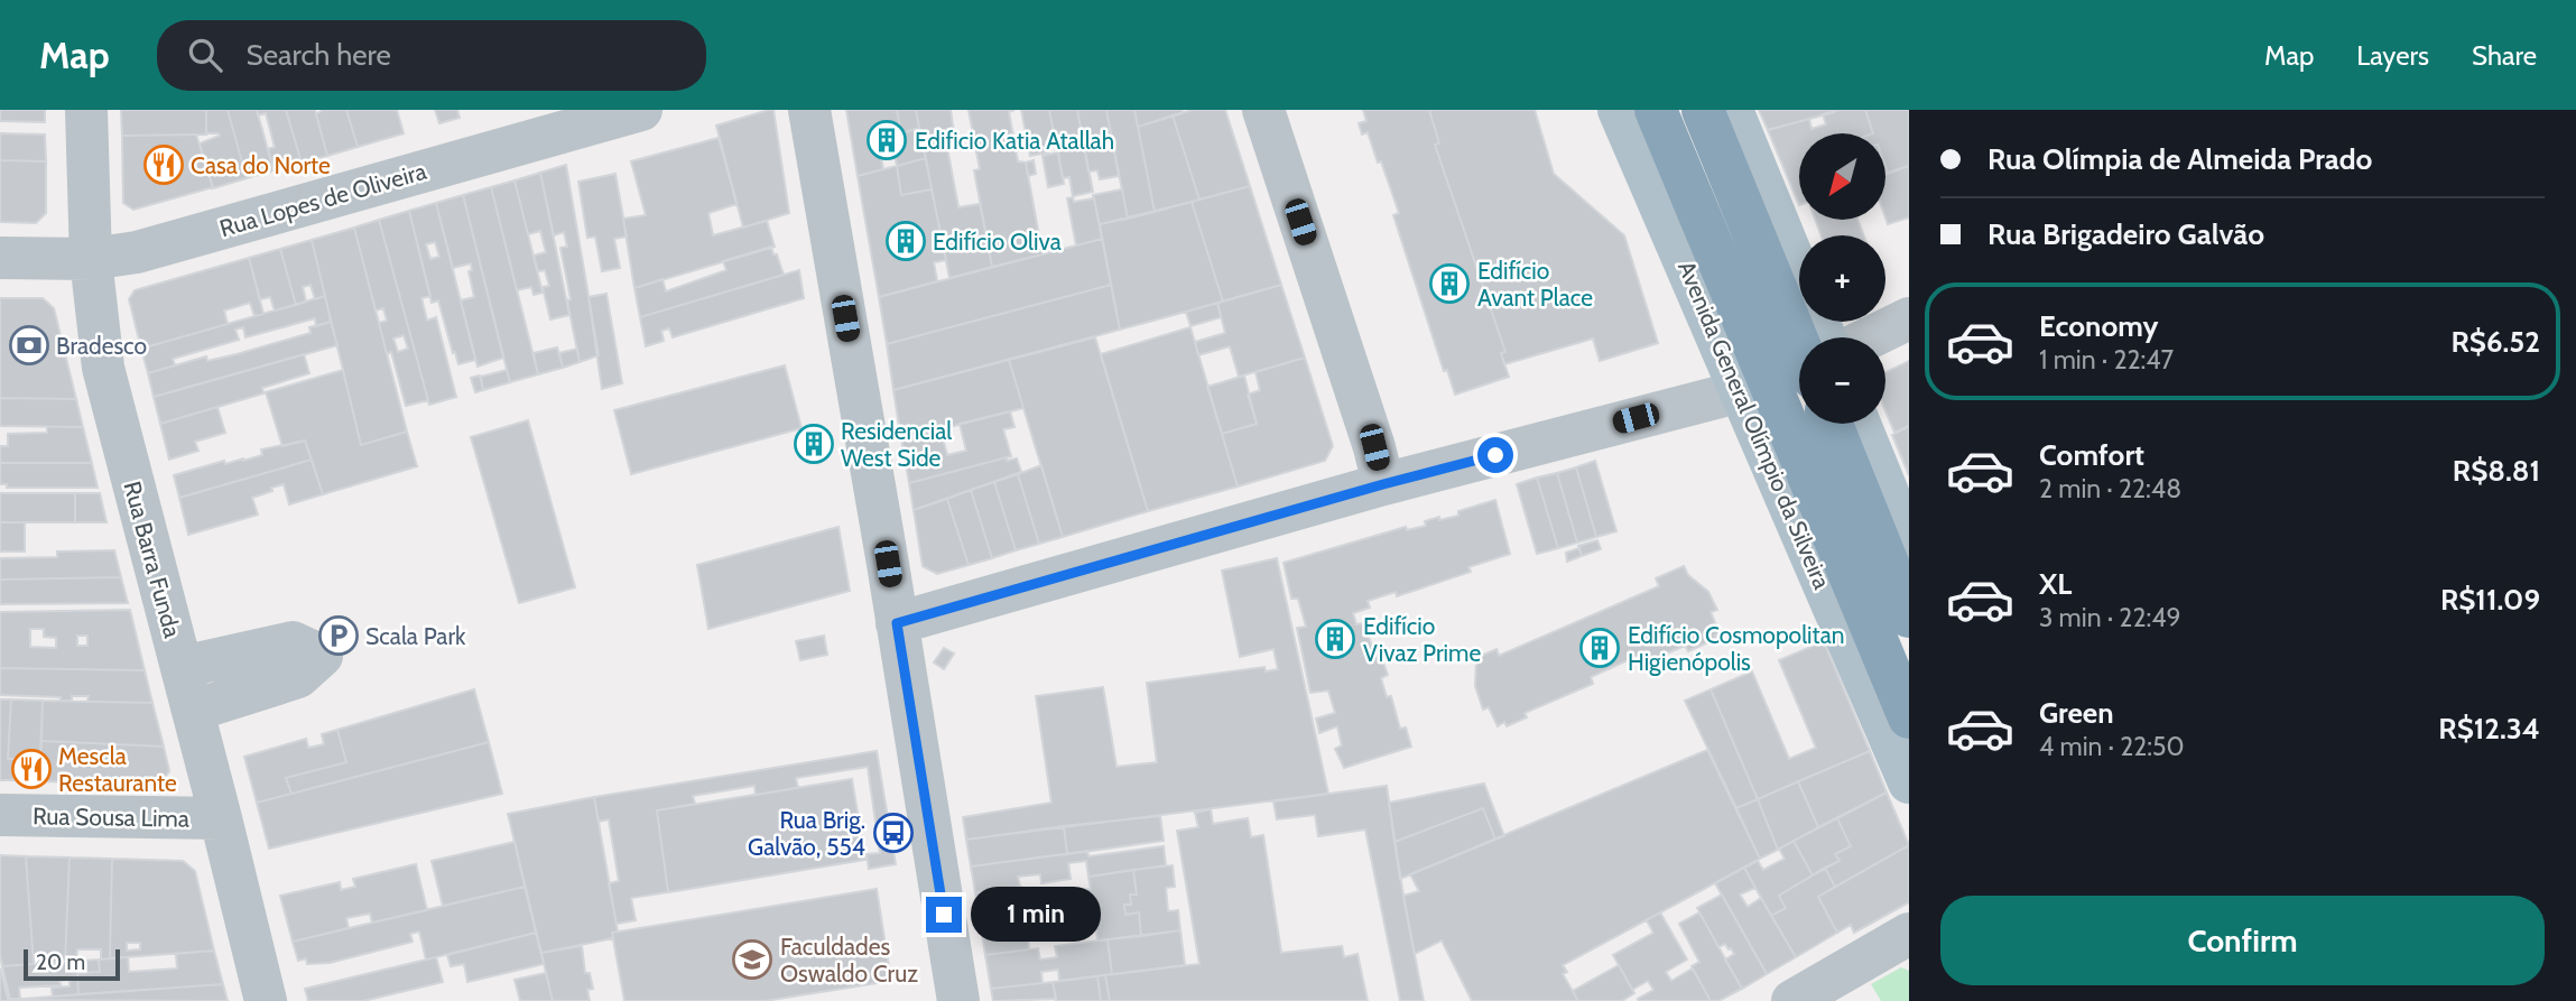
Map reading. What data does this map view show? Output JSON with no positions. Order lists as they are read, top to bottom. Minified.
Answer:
{"streets":{"main road":["Avenida General Olímpio da Silveira"],"street":["Rua Lopes de Oliveira","Rua Barra Funda","Rua Sousa Lima"]},"crossings":[["Rua Lopes de Oliveira","Rua Barra Funda"],["Rua Barra Funda","Rua Sousa Lima"]],"places":{"building":["Edificio Katia Atallah","Edifício Oliva","Edifício Avant Place","Residencial West Side","Edifício Vivaz Prime","Edifício Cosmopolitan Higienópolis"],"restaurant":["Casa do Norte","Mescla Restaurante"],"bank":["Bradesco"],"parking":["Scala Park"],"bus stop":["Rua Brig. Galvão, 554"],"school or university":["Faculdades Oswaldo Cruz"]},"scale_bar":"20 m","north":"bottom left","page":{"header":"Map","search":"Search here","nav":["Map","Layers","Share"],"banner":["Rua Olímpia de Almeida Prado","Rua Brigadeiro Galvão"],"map_buttons":["+","−"],"list":[{"name":"Economy","note":"1 min · 22:47","value":"R$6.52"},{"name":"Comfort","note":"2 min · 22:48","value":"R$8.81"},{"name":"XL","note":"3 min · 22:49","value":"R$11.09"},{"name":"Green","note":"4 min · 22:50","value":"R$12.34"}],"buttons":"Confirm","bubble":"1 min","scale":"20 m"}}
